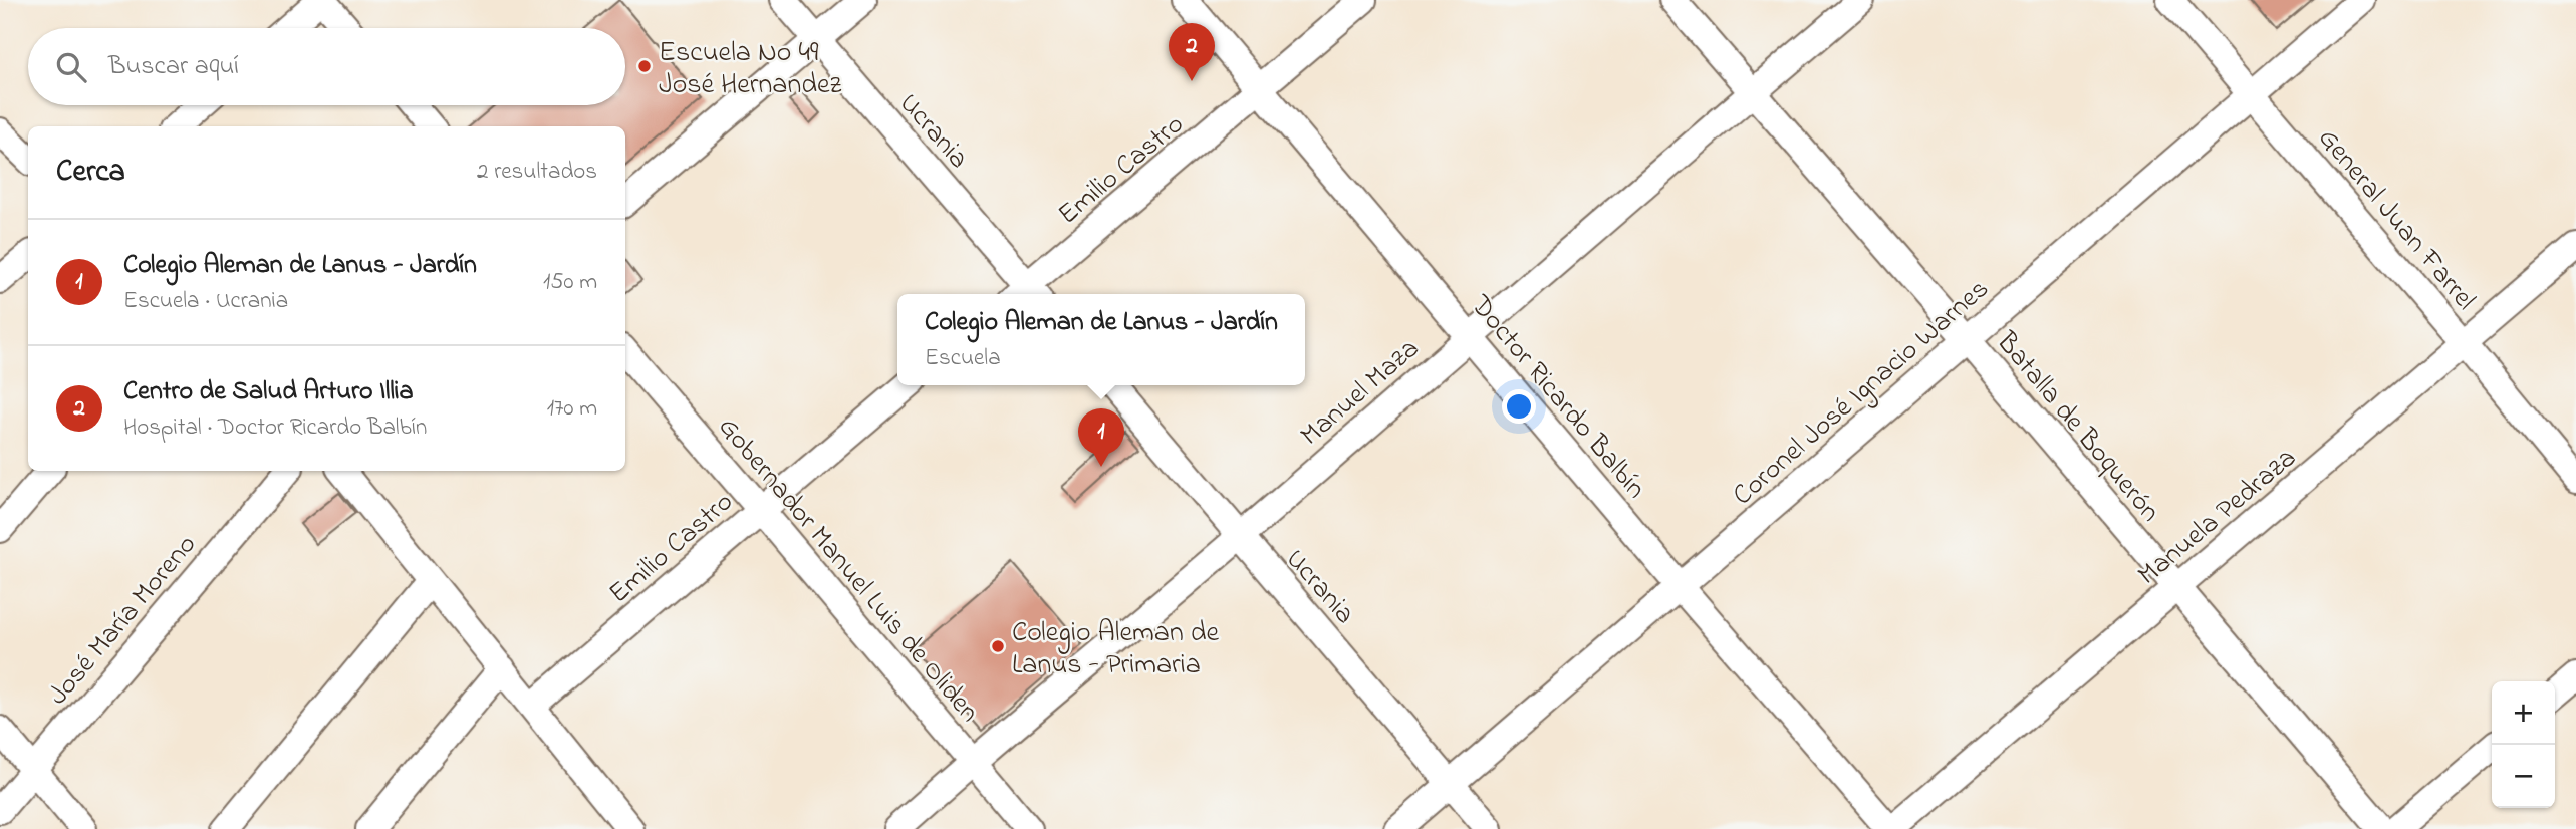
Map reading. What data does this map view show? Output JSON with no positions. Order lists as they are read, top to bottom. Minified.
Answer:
{"streets":{"street":["Ucrania","Emilio Castro","General Juan Farrel","Manuel Maza","Coronel José Ignacio Warnes","Doctor Ricardo Balbín","Batalla de Boquerón","Manuela Pedraza","Gobernador Manuel Luis de Oliden","José María Moreno"]},"crossings":[["Ucrania","Manuel Maza"],["Ucrania","Coronel José Ignacio Warnes"],["Emilio Castro","Doctor Ricardo Balbín"],["Emilio Castro","Gobernador Manuel Luis de Oliden"],["General Juan Farrel","Coronel José Ignacio Warnes"],["General Juan Farrel","Manuela Pedraza"],["Manuel Maza","Doctor Ricardo Balbín"],["Manuel Maza","Batalla de Boquerón"],["Manuel Maza","Gobernador Manuel Luis de Oliden"],["Coronel José Ignacio Warnes","Doctor Ricardo Balbín"],["Coronel José Ignacio Warnes","Batalla de Boquerón"],["Doctor Ricardo Balbín","Manuela Pedraza"],["Batalla de Boquerón","Manuela Pedraza"]],"places":["Escuela No 49 José Hernandez","Colegio Aleman de Lanus - Primaria"],"page":{"pins":["2","1"],"search":"Buscar aquí","heading":["Cerca","2 resultados"],"list":[{"mark":"1","name":"Colegio Aleman de Lanus - Jardín","note":"Escuela · Ucrania","value":"150 m"},{"mark":"2","name":"Centro de Salud Arturo Illia","note":"Hospital · Doctor Ricardo Balbín","value":"170 m"}],"popup":["Colegio Aleman de Lanus - Jardín","Escuela"],"map_buttons":["+","−"]}}
